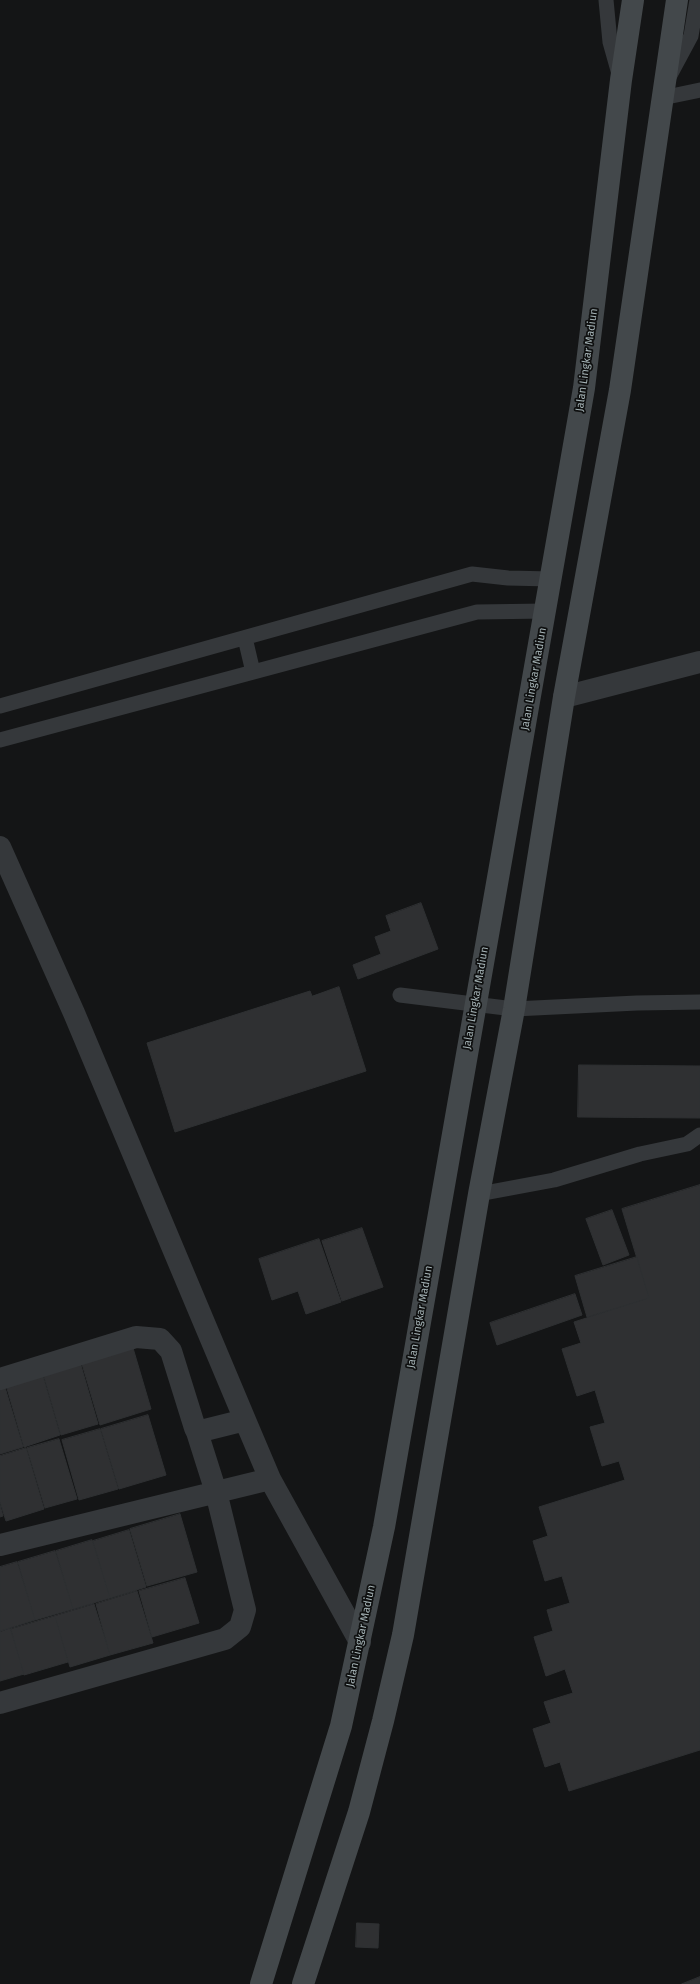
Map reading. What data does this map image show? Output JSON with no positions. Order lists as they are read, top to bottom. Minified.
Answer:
{"streets":{"main road":["Jalan Lingkar Madiun"]}}
